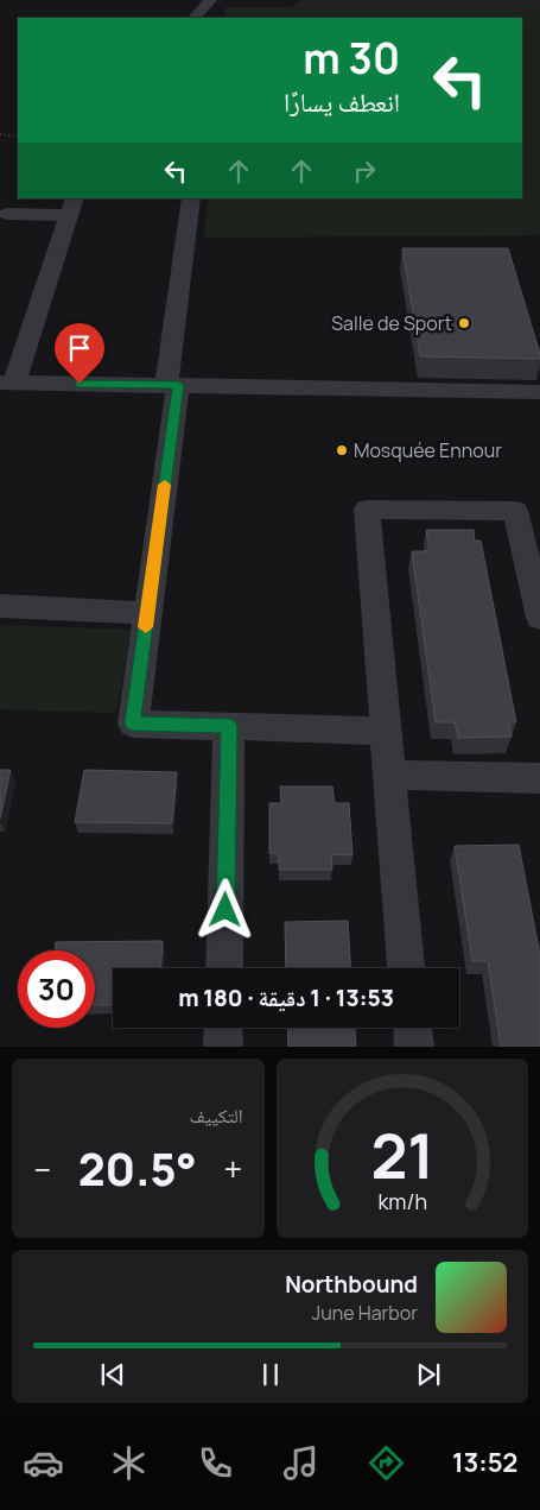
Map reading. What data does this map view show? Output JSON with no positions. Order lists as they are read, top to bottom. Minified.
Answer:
{"places":["Salle de Sport","Mosquée Ennour"],"page":{"turn":["30 m","انعطف يسارًا"],"limit":"30","trip":"13:53 · 1 دقيقة · 180 m","tile":"التكييف","heat":["−","20.5°","+"],"song":["Northbound","June Harbor"],"tabs":"13:52","gauge":["21","km/h"]}}
